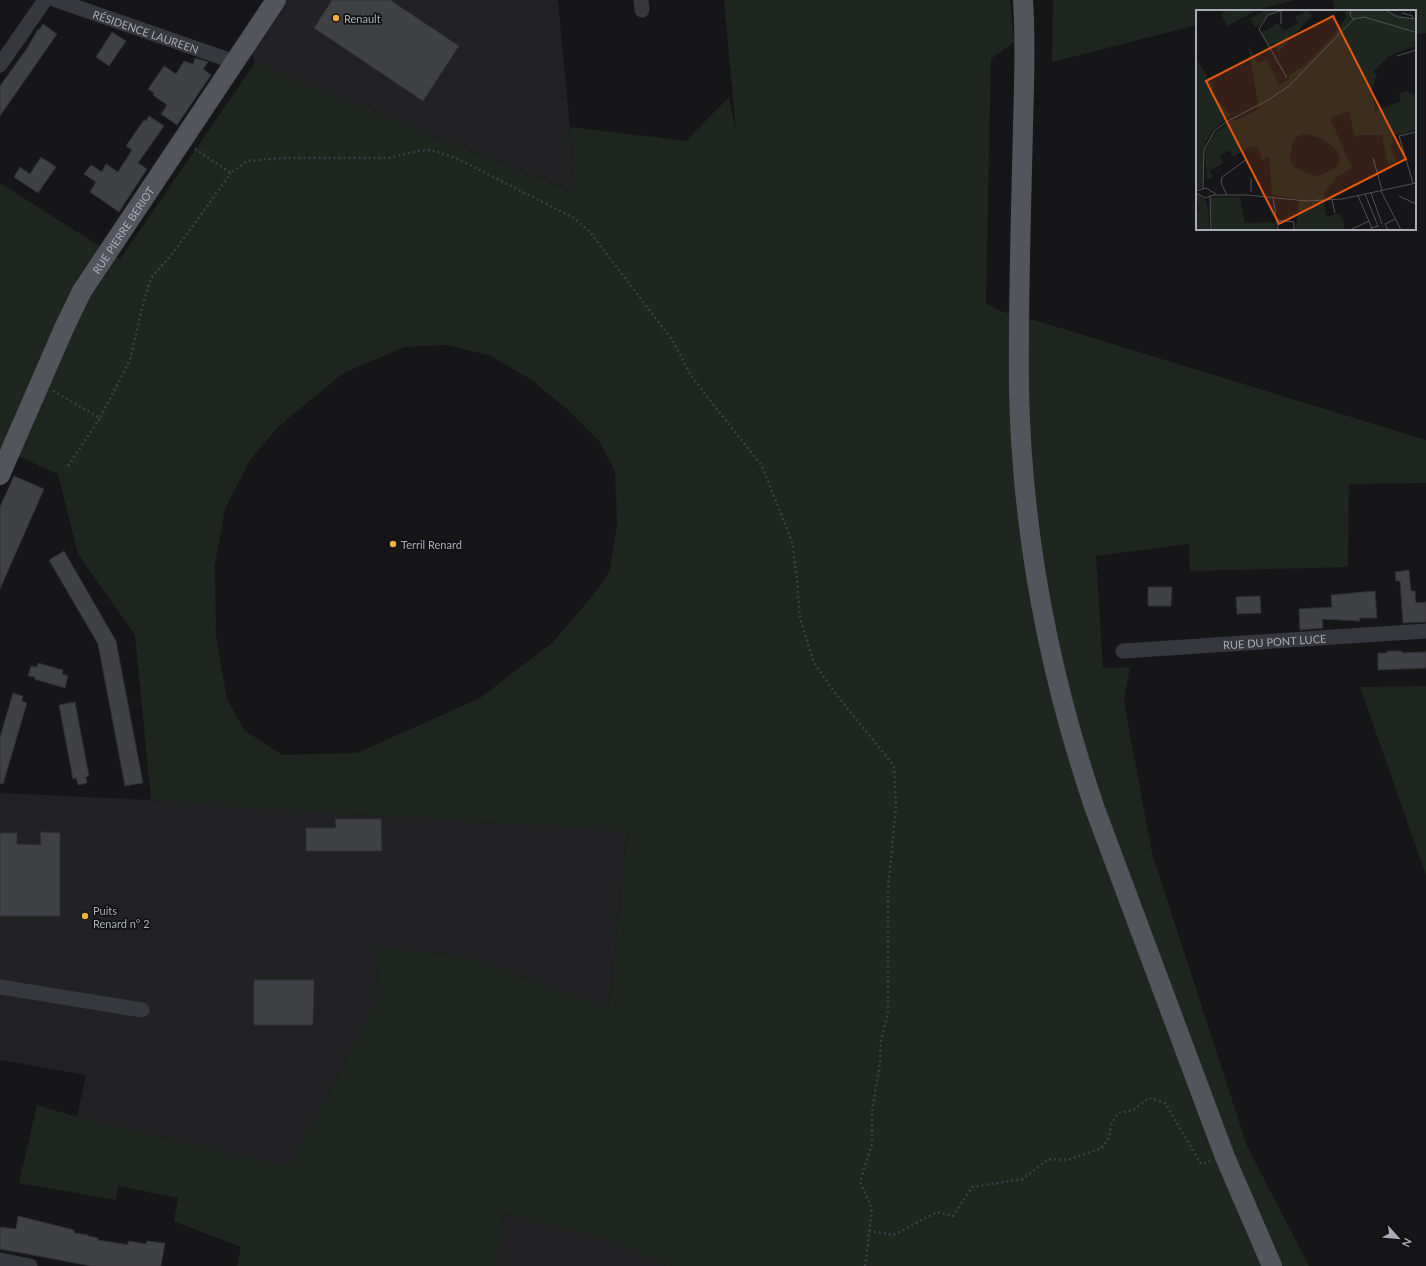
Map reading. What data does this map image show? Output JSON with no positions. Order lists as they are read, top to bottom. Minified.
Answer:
{"streets":{"main road":["RUE PIERRE BERIOT"],"street":["RÉSIDENCE LAUREEN","RUE DU PONT LUCE"]},"crossings":[["RÉSIDENCE LAUREEN","RUE PIERRE BERIOT"]],"places":["Renault","Terril Renard","Puits Renard n° 2"],"north":"bottom right"}
